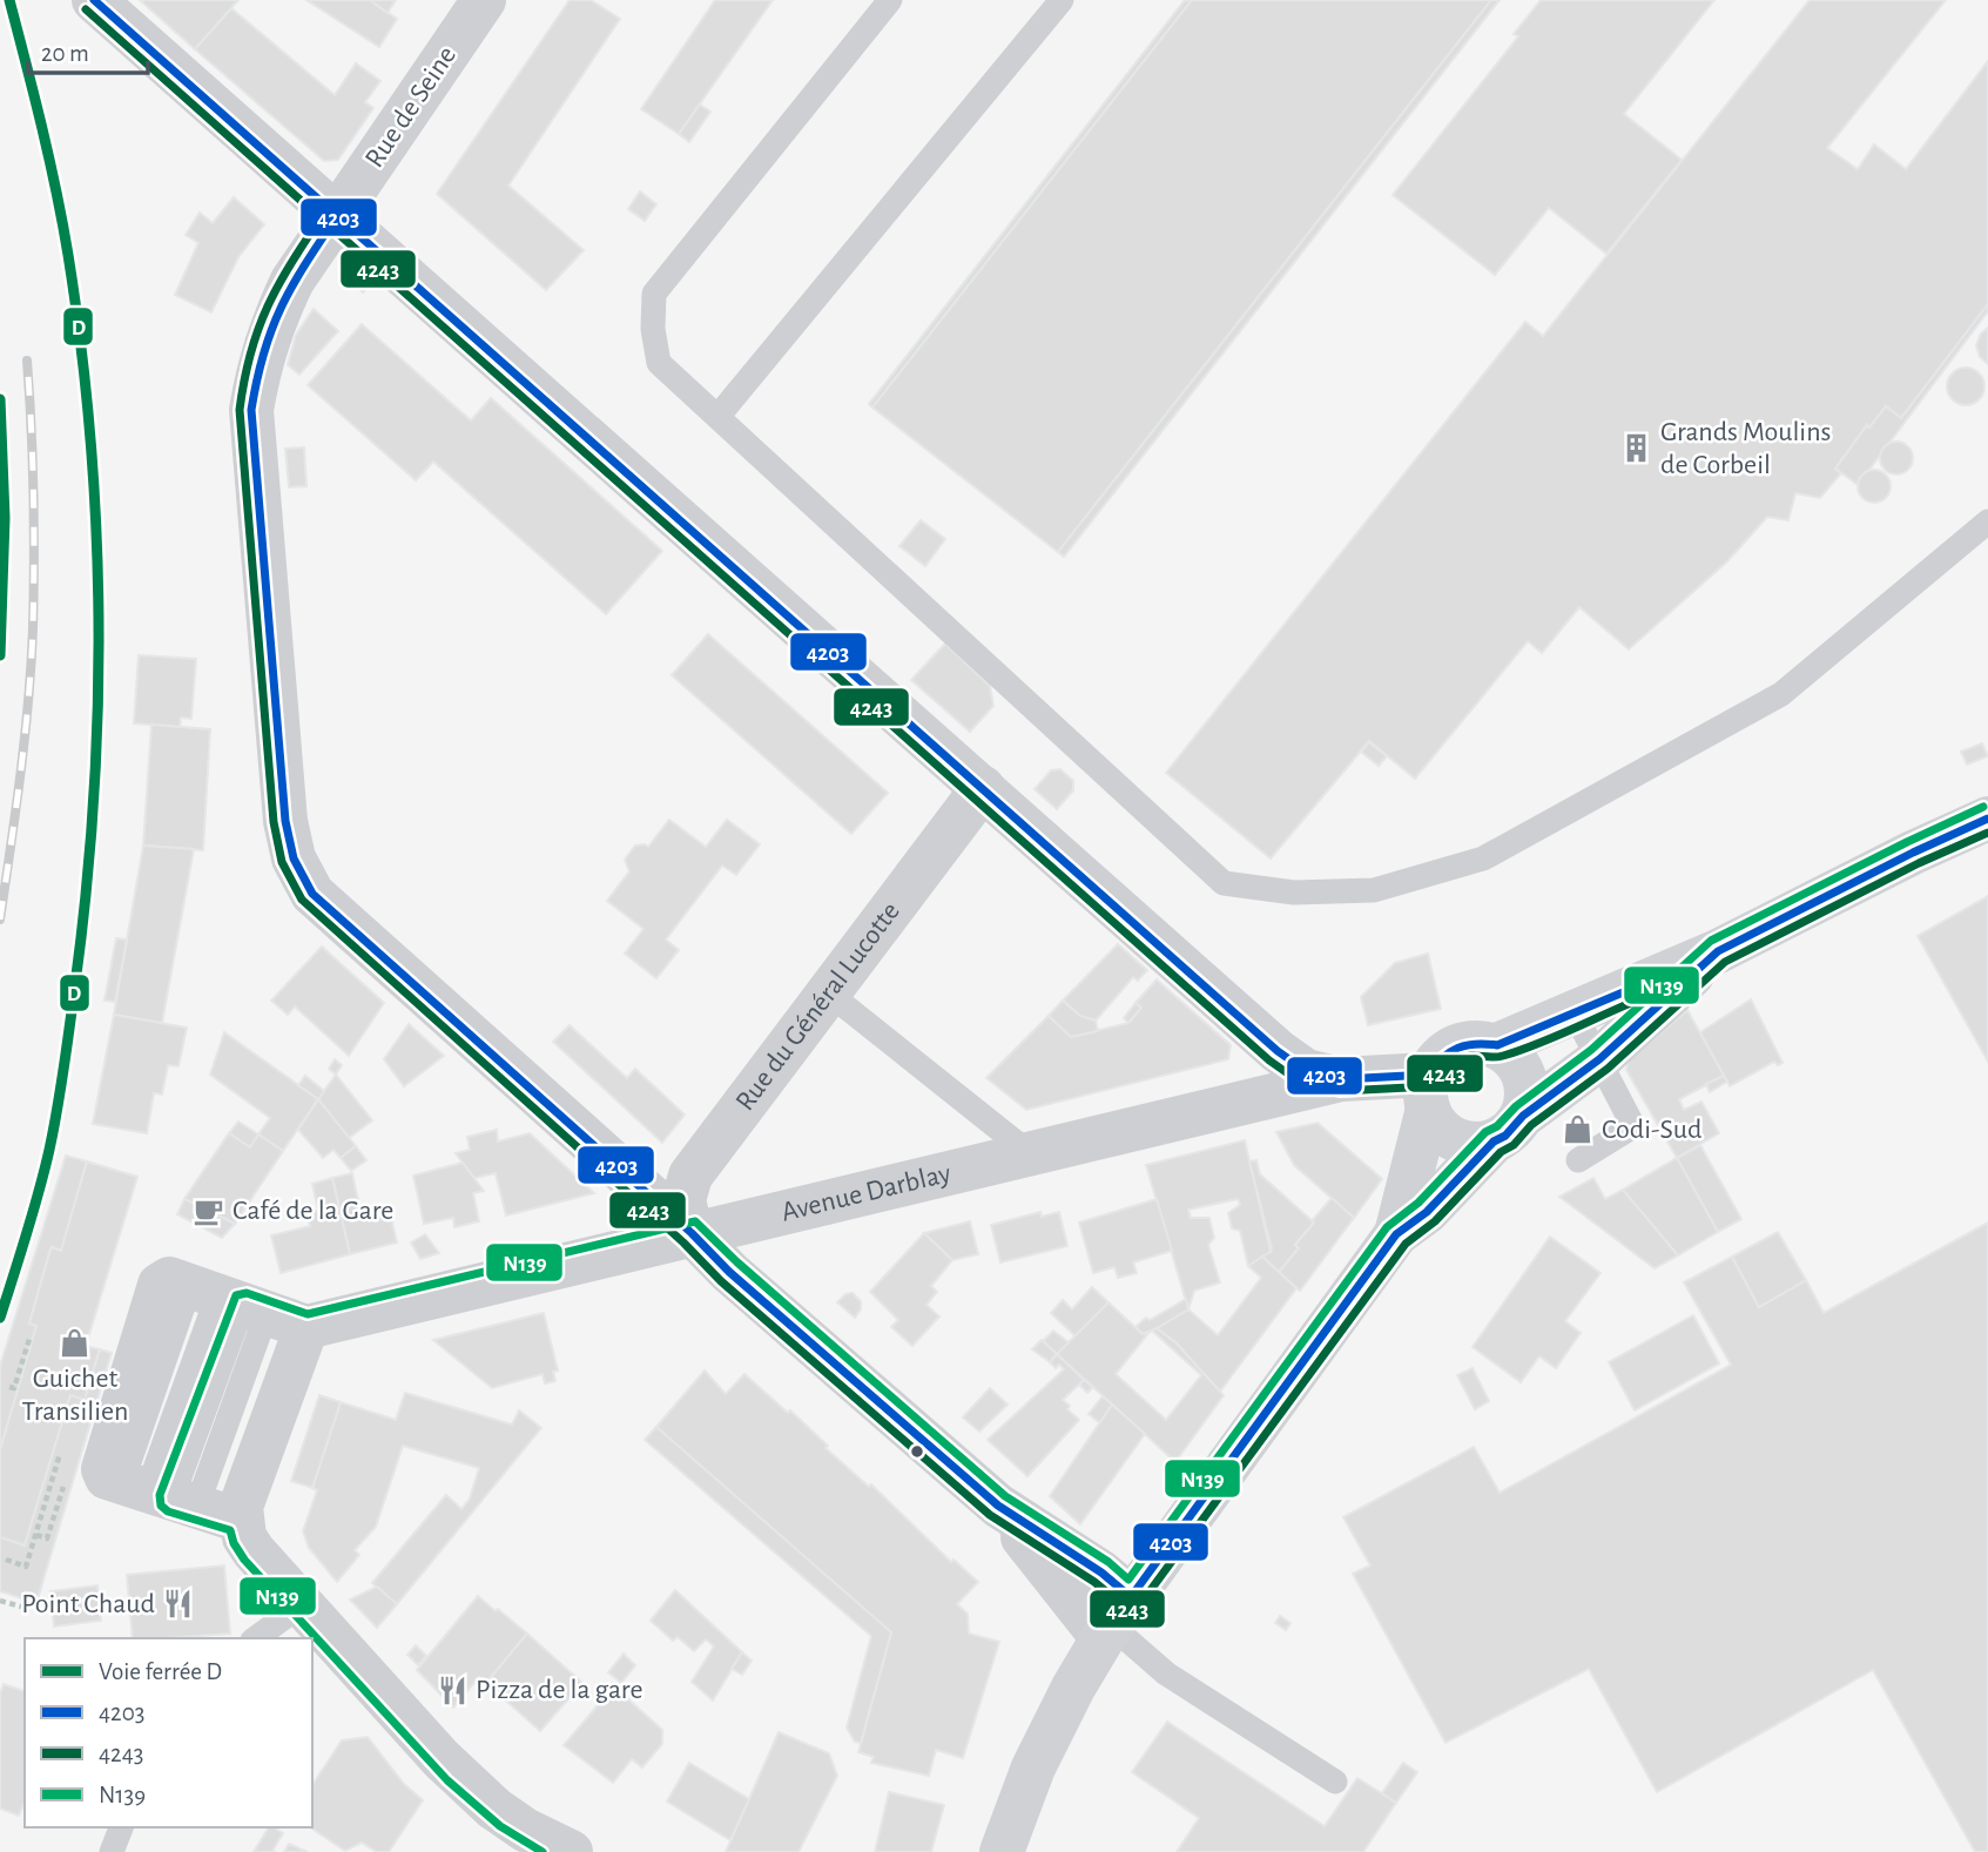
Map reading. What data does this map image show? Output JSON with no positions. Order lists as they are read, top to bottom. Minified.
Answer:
{"streets":{"street":["Rue de Seine","Rue du Général Lucotte","Avenue Darblay"]},"crossings":[["Rue de Seine","Rue du Général Lucotte"],["Rue de Seine","Avenue Darblay"],["Rue du Général Lucotte","Avenue Darblay"]],"places":{"building":["Grands Moulins de Corbeil"],"shop":["Codi-Sud","Guichet Transilien"],"cafe":["Café de la Gare"],"restaurant":["Point Chaud","Pizza de la gare"]},"lines":["rail line D","transit line 4203","transit line 4243","transit line N139"],"legend":["Voie ferrée D","4203","4243","N139"],"scale_bar":"20 m"}
